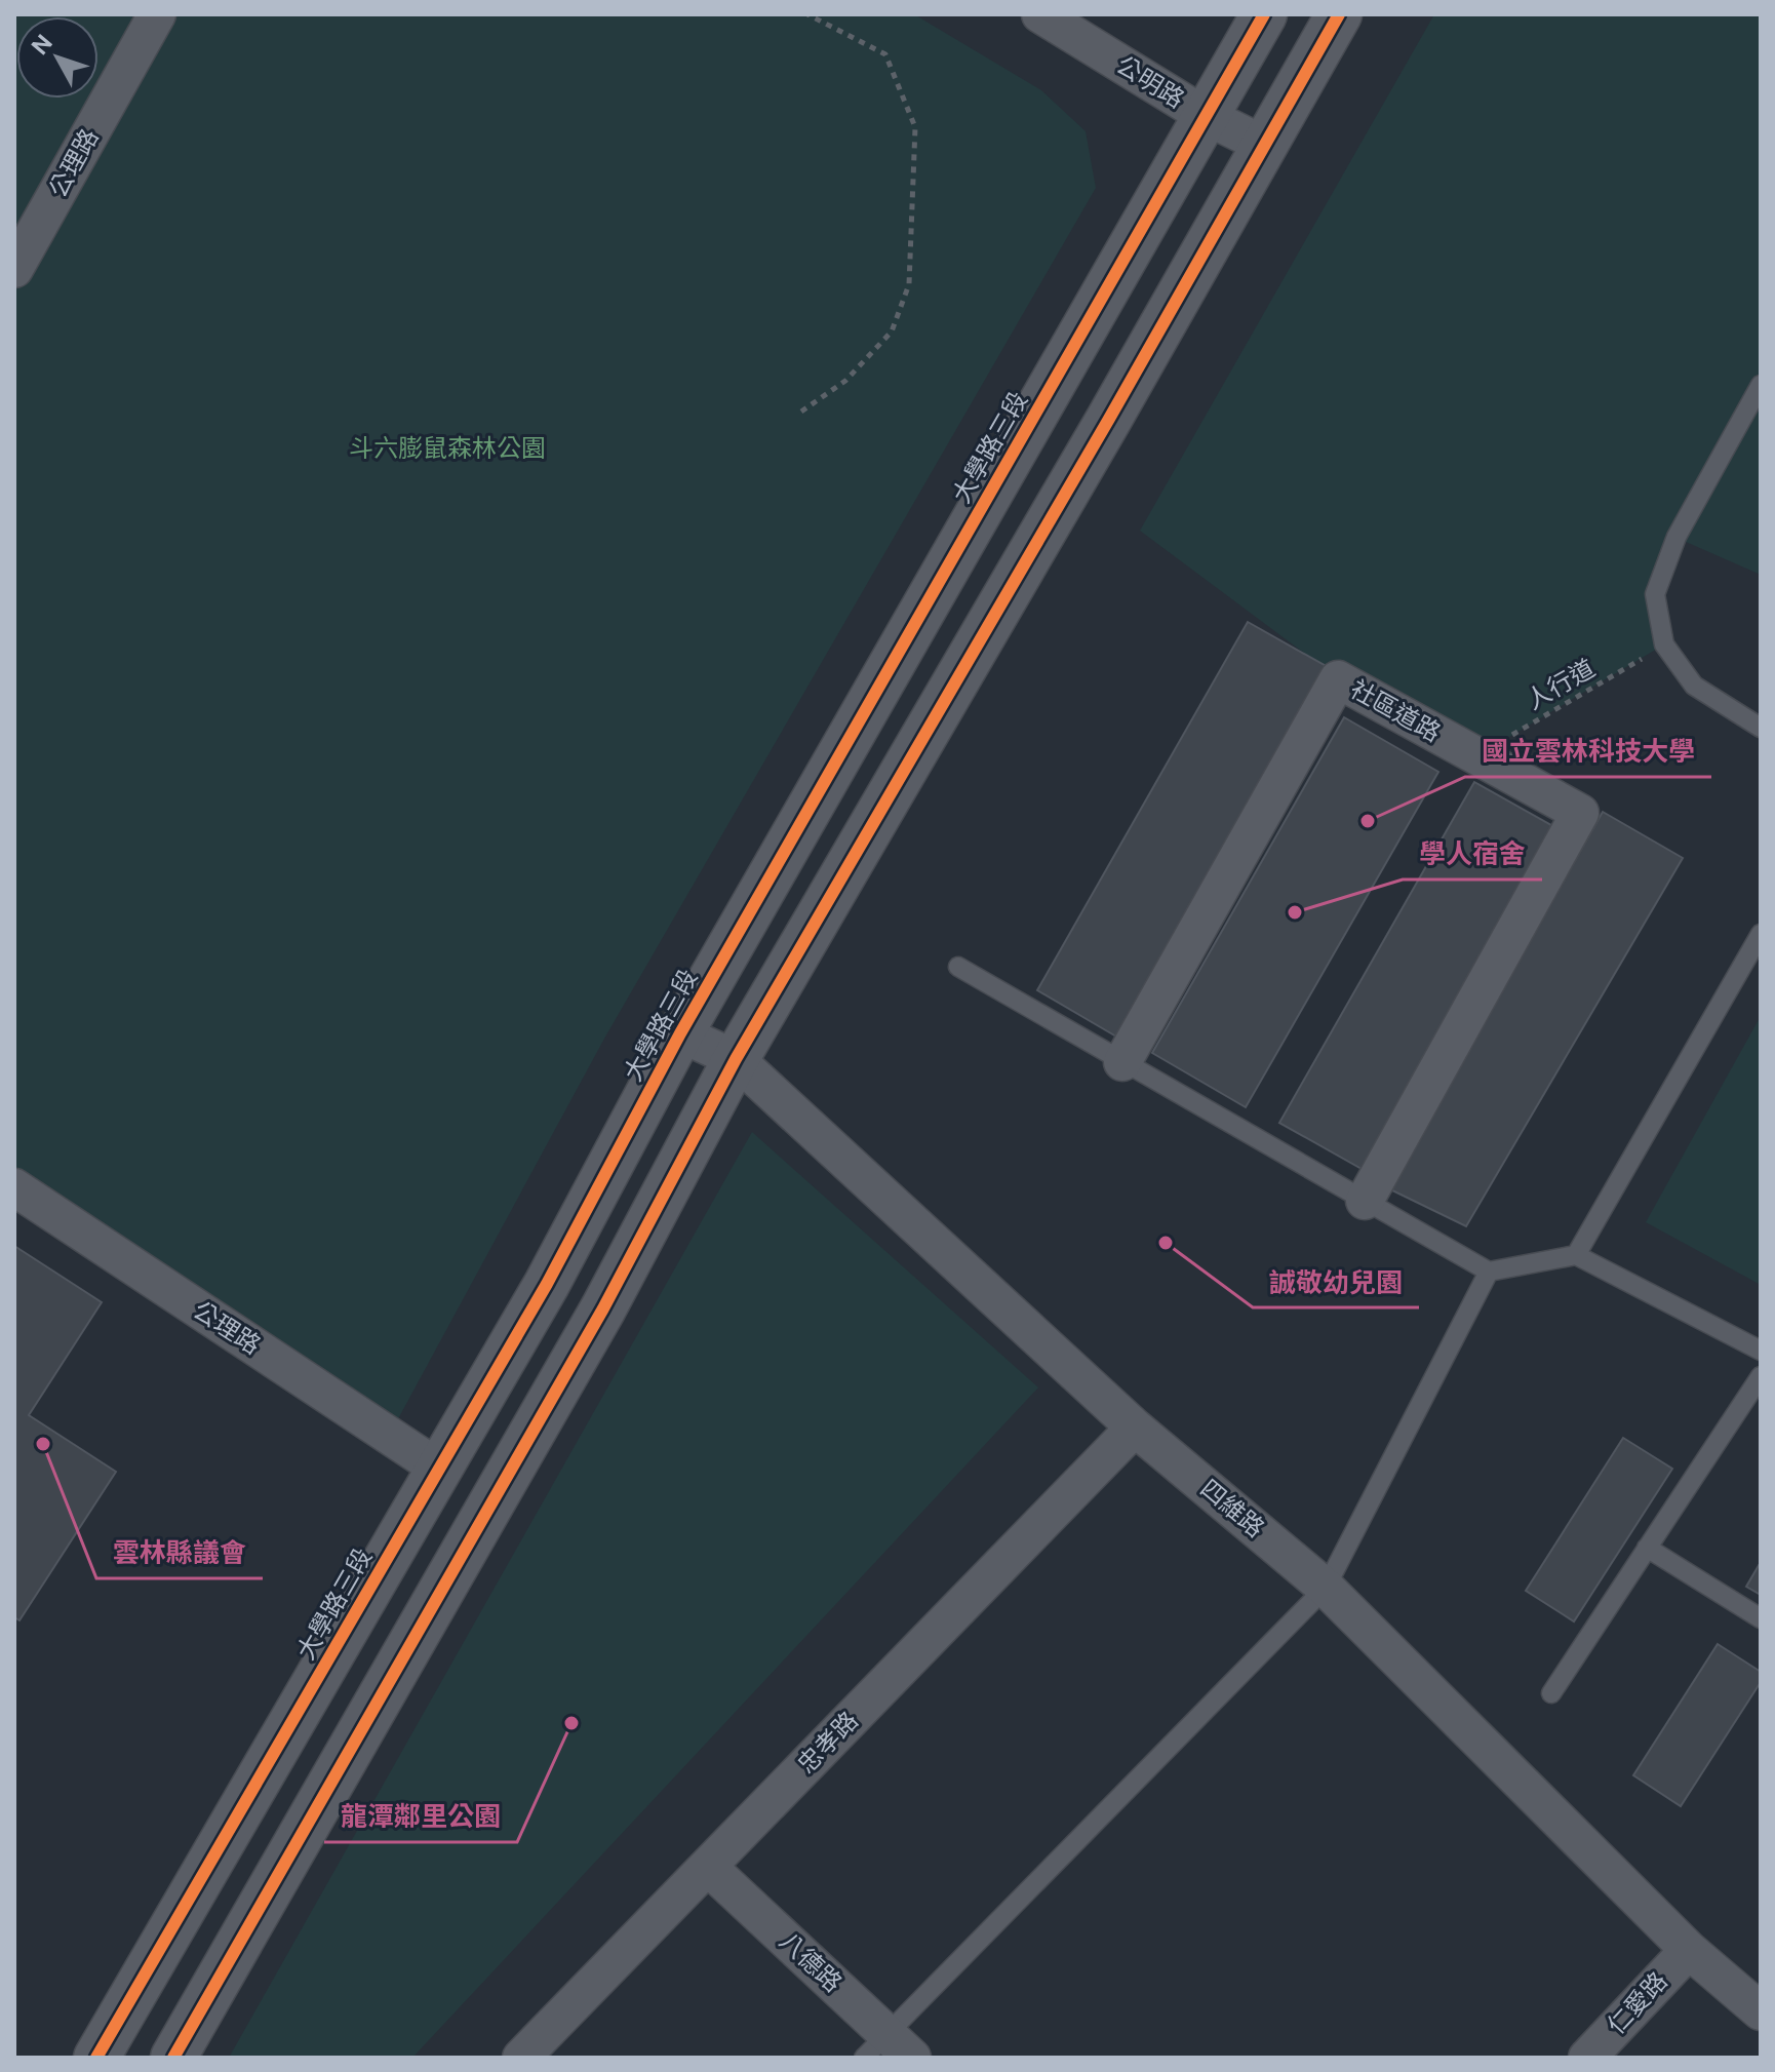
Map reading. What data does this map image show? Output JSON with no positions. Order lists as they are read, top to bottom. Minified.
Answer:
{"streets":{"street":["公明路","公理路","大學路三段","社區道路","四維路","忠孝路","八德路","仁愛路"],"path":["人行道"]},"crossings":[["公明路","大學路三段"],["公理路","大學路三段"],["大學路三段","四維路"],["人行道","社區道路"],["四維路","忠孝路"],["四維路","仁愛路"],["忠孝路","八德路"]],"parks":["斗六膨鼠森林公園"],"places":["國立雲林科技大學","學人宿舍","誠敬幼兒園","雲林縣議會","龍潭鄰里公園"],"north":"top left"}
